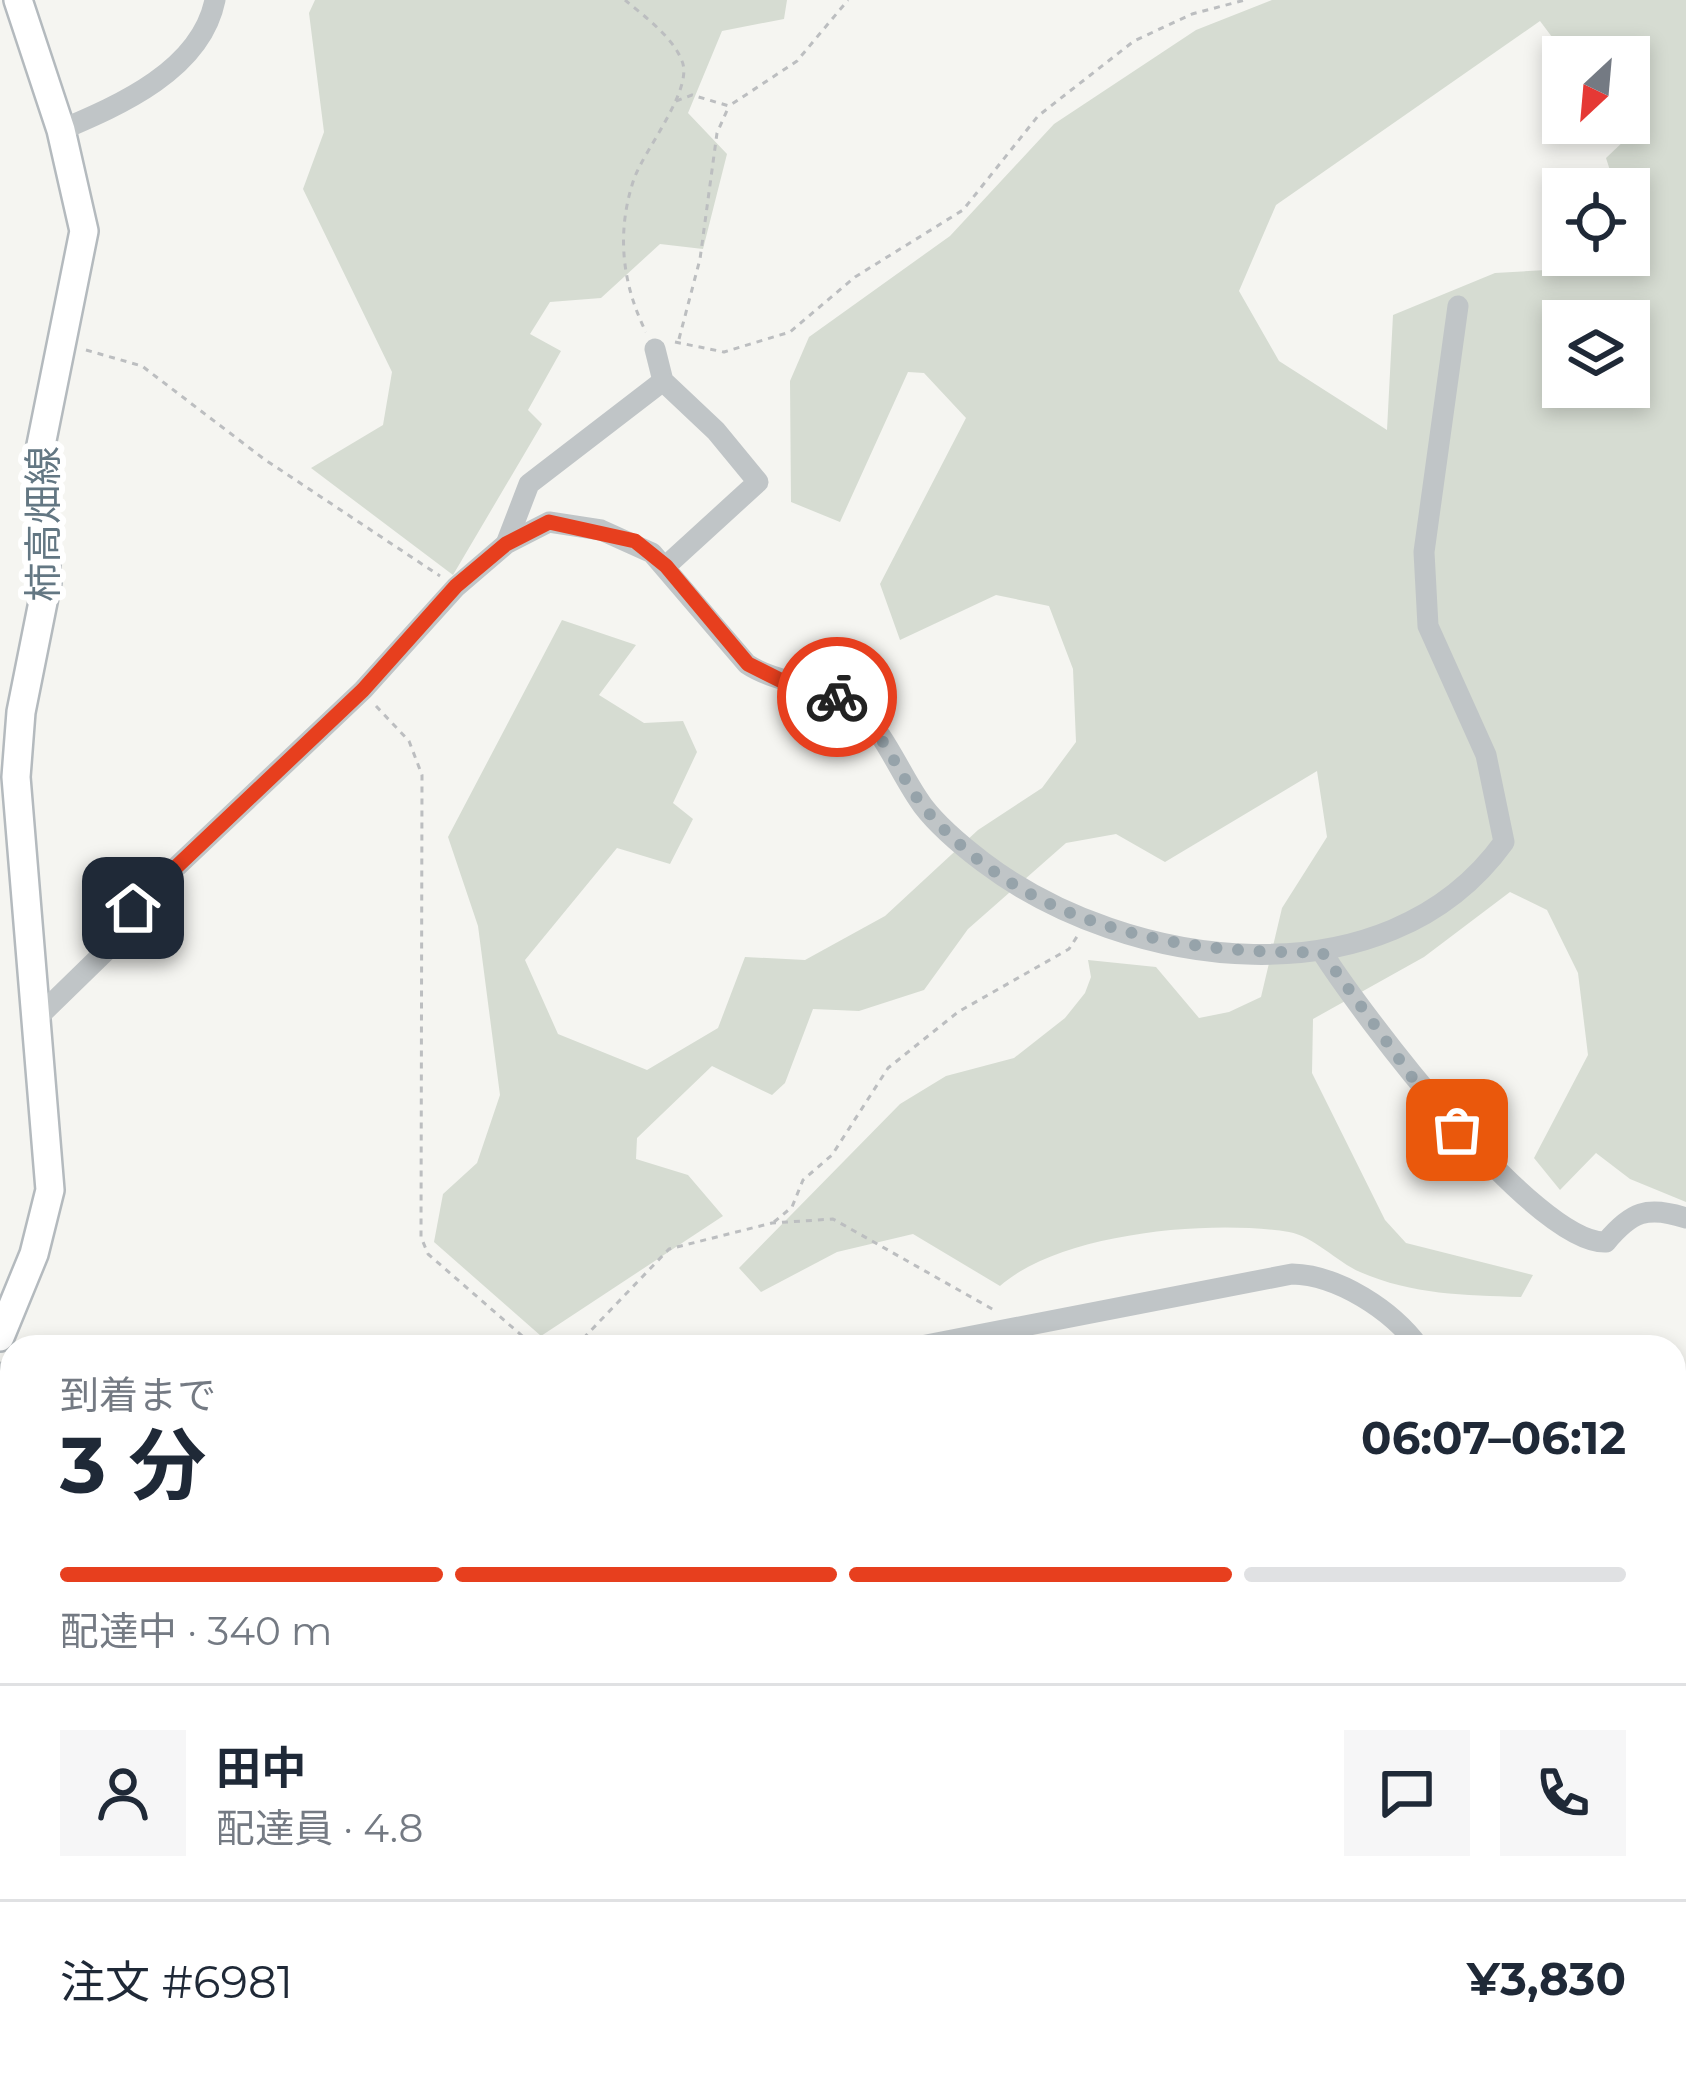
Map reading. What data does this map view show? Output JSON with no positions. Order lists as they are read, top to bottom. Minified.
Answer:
{"streets":{"main road":["柿高畑線"]},"north":"bottom left","page":{"heading":["3 分","到着まで","06:07–06:12"],"panel":["田中","配達員 · 4.8","注文 #6981","¥3,830"],"bar":"配達中 · 340 m"}}
